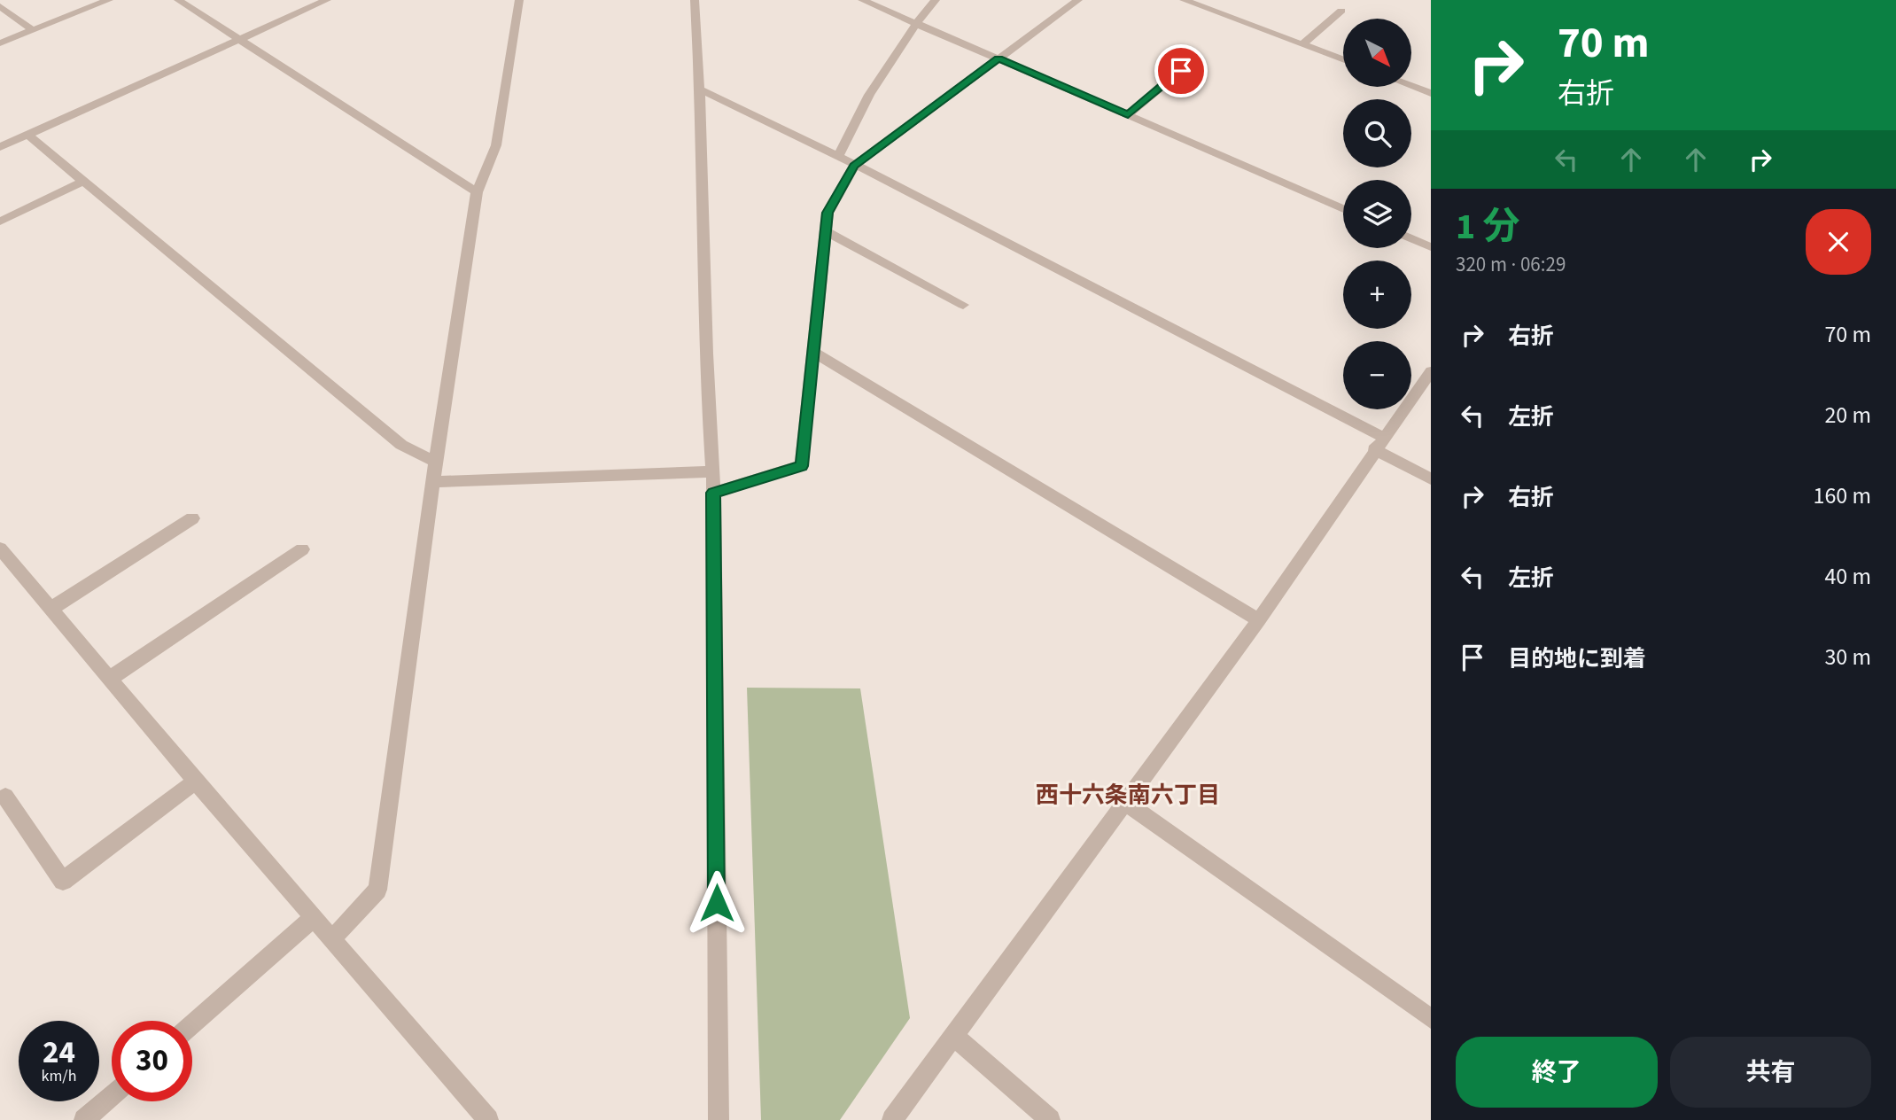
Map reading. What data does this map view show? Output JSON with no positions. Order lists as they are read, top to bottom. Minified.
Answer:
{"districts":["西十六条南六丁目"],"north":"bottom right","page":{"turn":["70 m","右折"],"map_buttons":["+","−"],"heading":["1 分","320 m · 06:29"],"list":[{"name":"右折","value":"70 m"},{"name":"左折","value":"20 m"},{"name":"右折","value":"160 m"},{"name":"左折","value":"40 m"},{"name":"目的地に到着","value":"30 m"}],"speed":"24 km/h","limit":"30","buttons":["終了","共有"]}}
